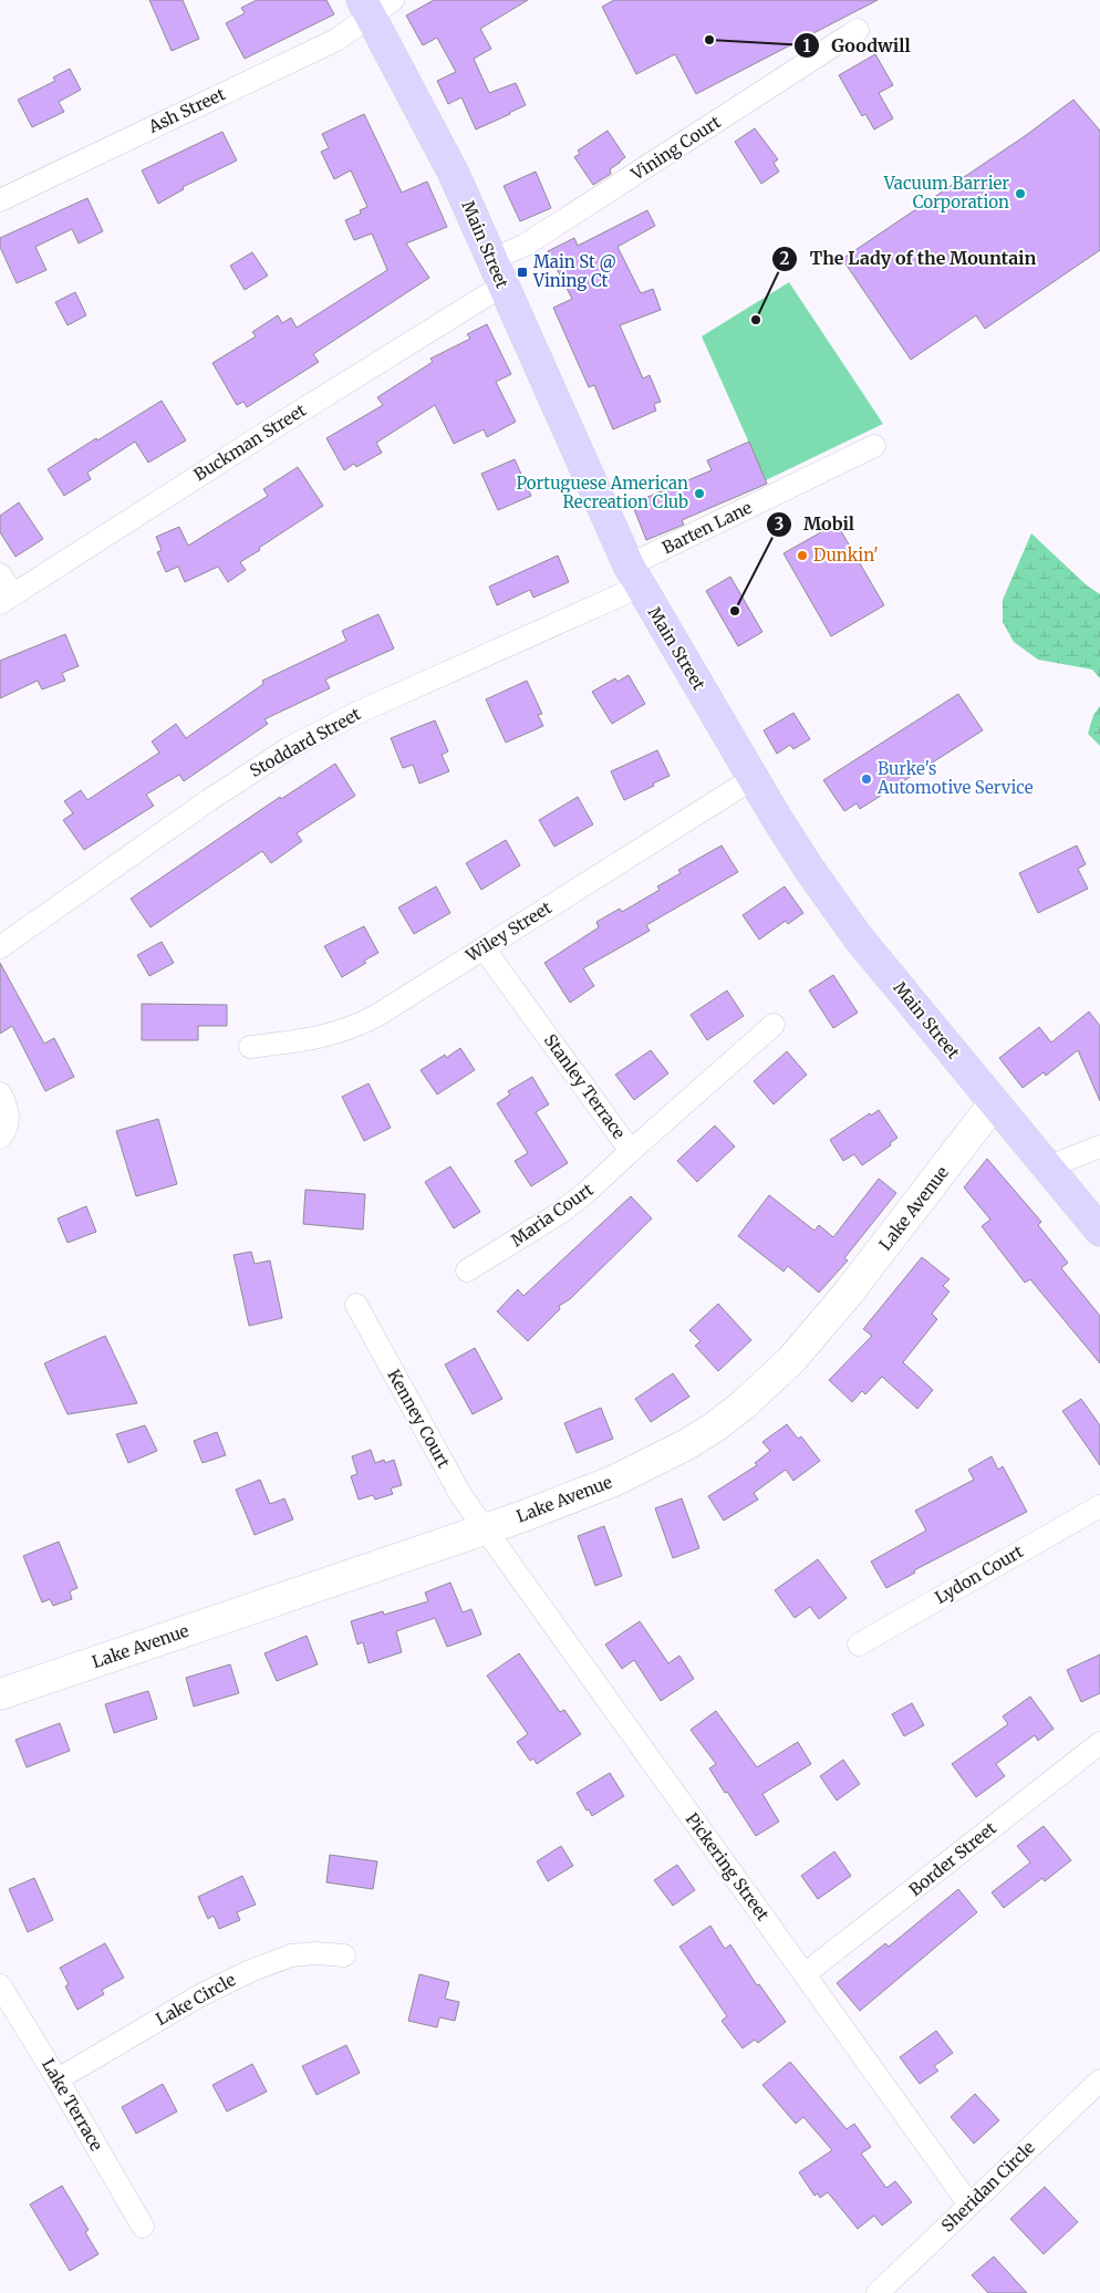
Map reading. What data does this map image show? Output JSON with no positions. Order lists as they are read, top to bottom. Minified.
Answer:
{"streets":{"main road":["Main Street"],"street":["Ash Street","Vining Court","Buckman Street","Barten Lane","Stoddard Street","Wiley Street","Stanley Terrace","Lake Avenue","Maria Court","Kenney Court","Lydon Court","Border Street","Pickering Street","Lake Circle","Lake Terrace","Sheridan Circle"]},"crossings":[["Ash Street","Main Street"],["Vining Court","Main Street"],["Vining Court","Buckman Street"],["Main Street","Buckman Street"],["Main Street","Barten Lane"],["Main Street","Stoddard Street"],["Main Street","Wiley Street"],["Main Street","Lake Avenue"],["Barten Lane","Stoddard Street"],["Wiley Street","Stanley Terrace"],["Stanley Terrace","Maria Court"],["Lake Avenue","Kenney Court"],["Lake Avenue","Pickering Street"],["Kenney Court","Pickering Street"],["Border Street","Pickering Street"],["Pickering Street","Sheridan Circle"],["Lake Circle","Lake Terrace"]],"places":{"other":["Goodwill","Vacuum Barrier Corporation","The Lady of the Mountain","Portuguese American Recreation Club","Dunkin'","Mobil","Burke's Automotive Service"],"transit":["Main St @ Vining Ct"]}}
